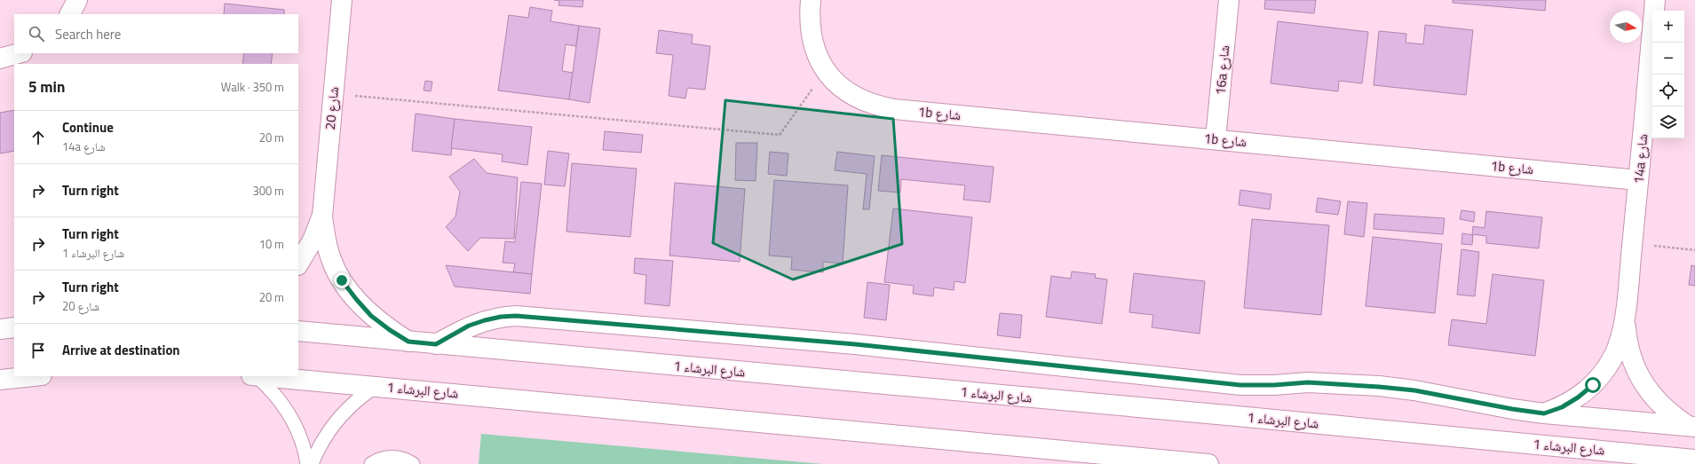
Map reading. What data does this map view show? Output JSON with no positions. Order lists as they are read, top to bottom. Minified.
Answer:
{"streets":{"street":["16a شارع","شارع 20","1b شارع","14a شارع","شارع البرشاء 1"]},"crossings":[["16a شارع","1b شارع"],["شارع 20","شارع البرشاء 1"],["1b شارع","14a شارع"]],"north":"right","page":{"map_buttons":["+","−"],"search":"Search here","heading":["5 min","Walk · 350 m"],"list":[["Continue","14a شارع","20 m"],["Turn right","300 m"],["Turn right","شارع البرشاء 1","10 m"],["Turn right","شارع 20","20 m"],"Arrive at destination"]}}
